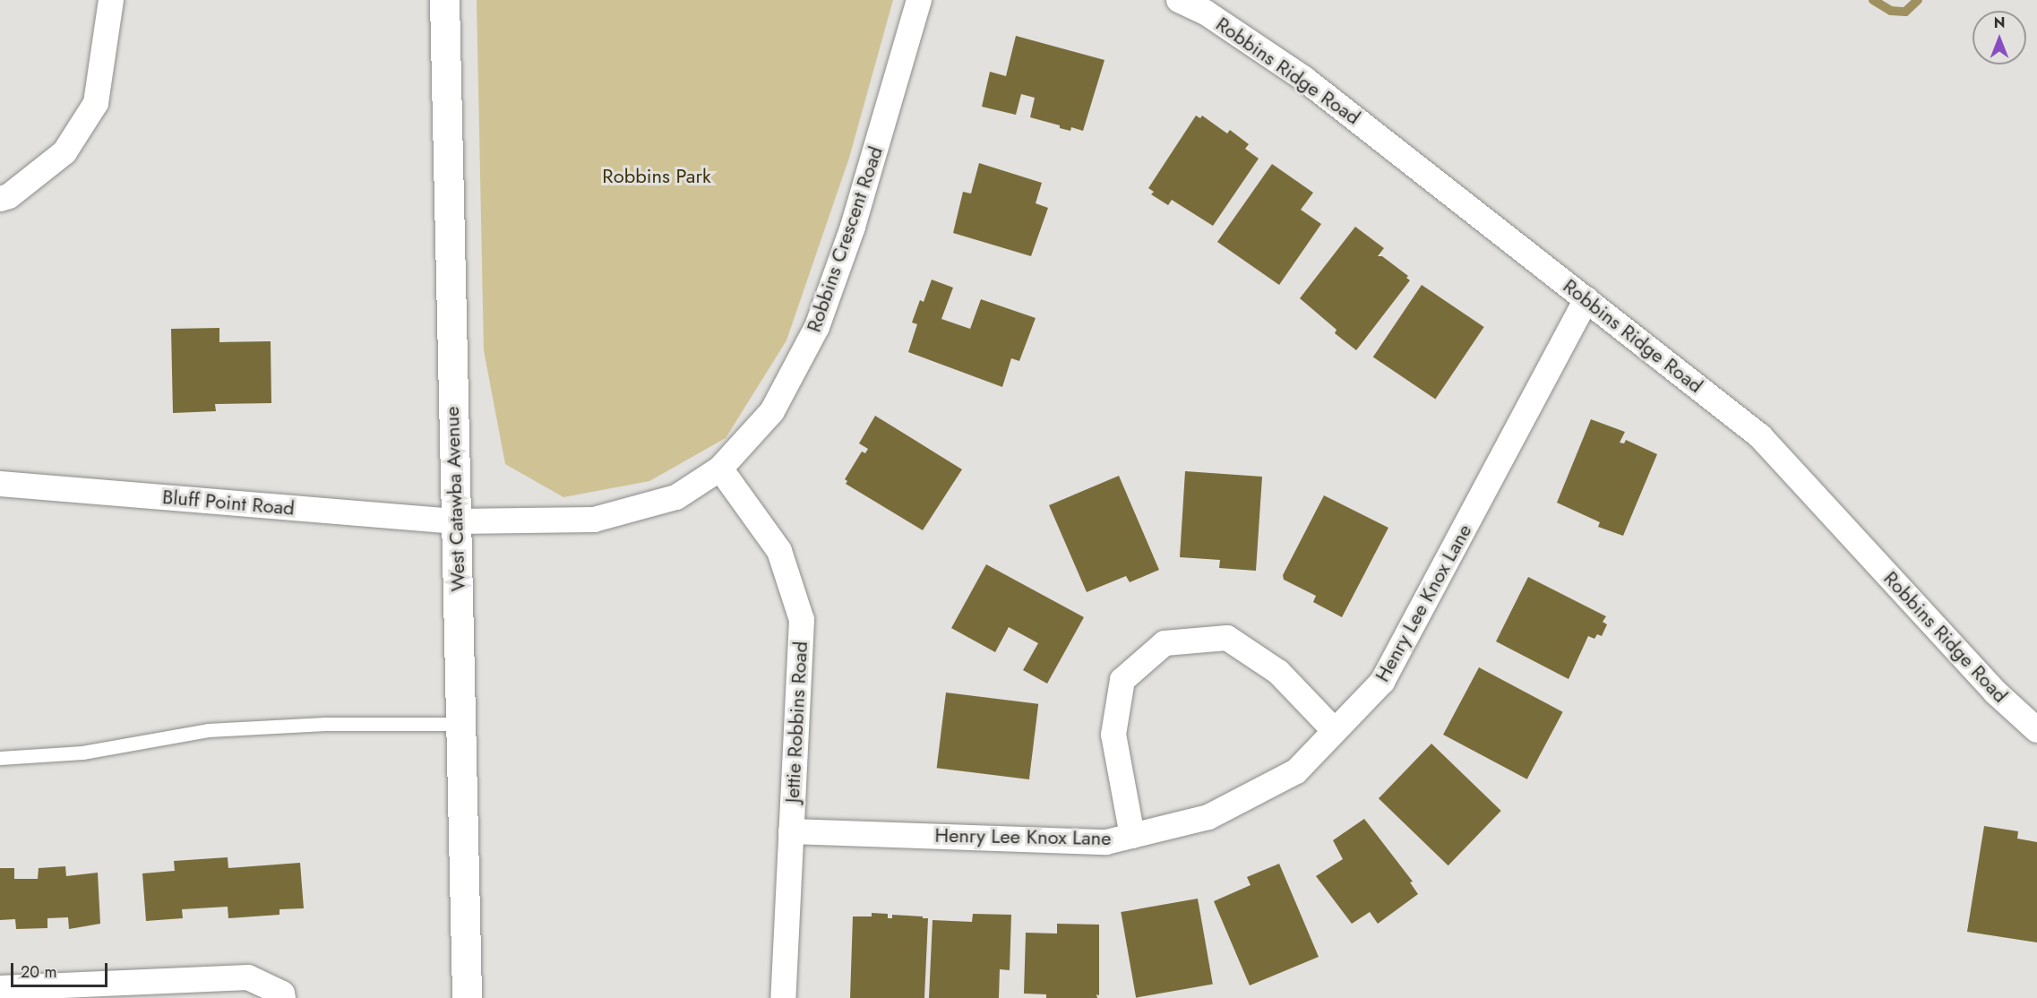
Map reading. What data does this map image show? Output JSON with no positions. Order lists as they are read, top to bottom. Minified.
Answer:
{"streets":{"main road":["West Catawba Avenue"],"street":["Robbins Ridge Road","Robbins Crescent Road","Bluff Point Road","Henry Lee Knox Lane","Jettie Robbins Road"]},"crossings":[["Robbins Ridge Road","Henry Lee Knox Lane"],["Robbins Crescent Road","West Catawba Avenue"],["Robbins Crescent Road","Bluff Point Road"],["Robbins Crescent Road","Jettie Robbins Road"],["West Catawba Avenue","Bluff Point Road"],["Henry Lee Knox Lane","Jettie Robbins Road"]],"parks":["Robbins Park"],"scale_bar":"20 m","north":"top"}
